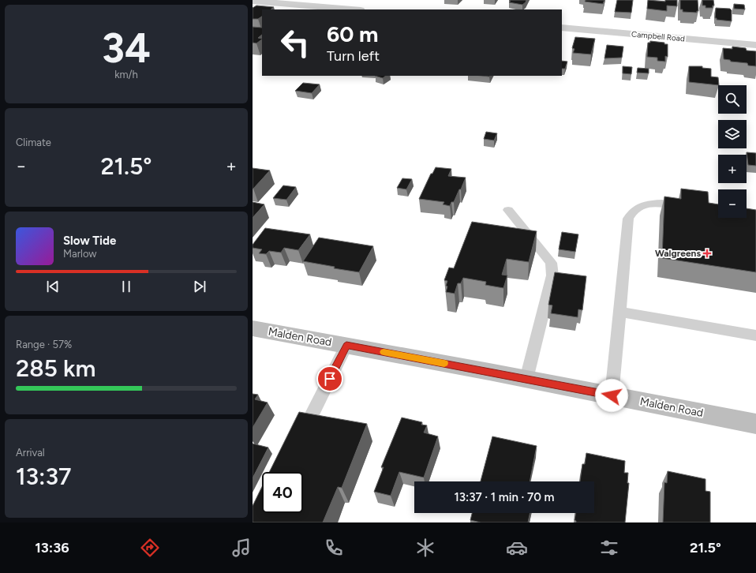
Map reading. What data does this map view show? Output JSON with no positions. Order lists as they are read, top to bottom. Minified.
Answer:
{"streets":{"street":["Campbell Road","Malden Road"]},"places":{"health":["Walgreens"]},"page":{"tile":[["34","km/h"],"Climate",["Range · 57%","285 km"],["Arrival","13:37"]],"turn":["60 m","Turn left"],"map_buttons":["+","−"],"heat":["−","21.5°","+"],"song":["Slow Tide","Marlow"],"limit":"40","trip":"13:37 · 1 min · 70 m","tabs":["13:36","21.5°"]}}
